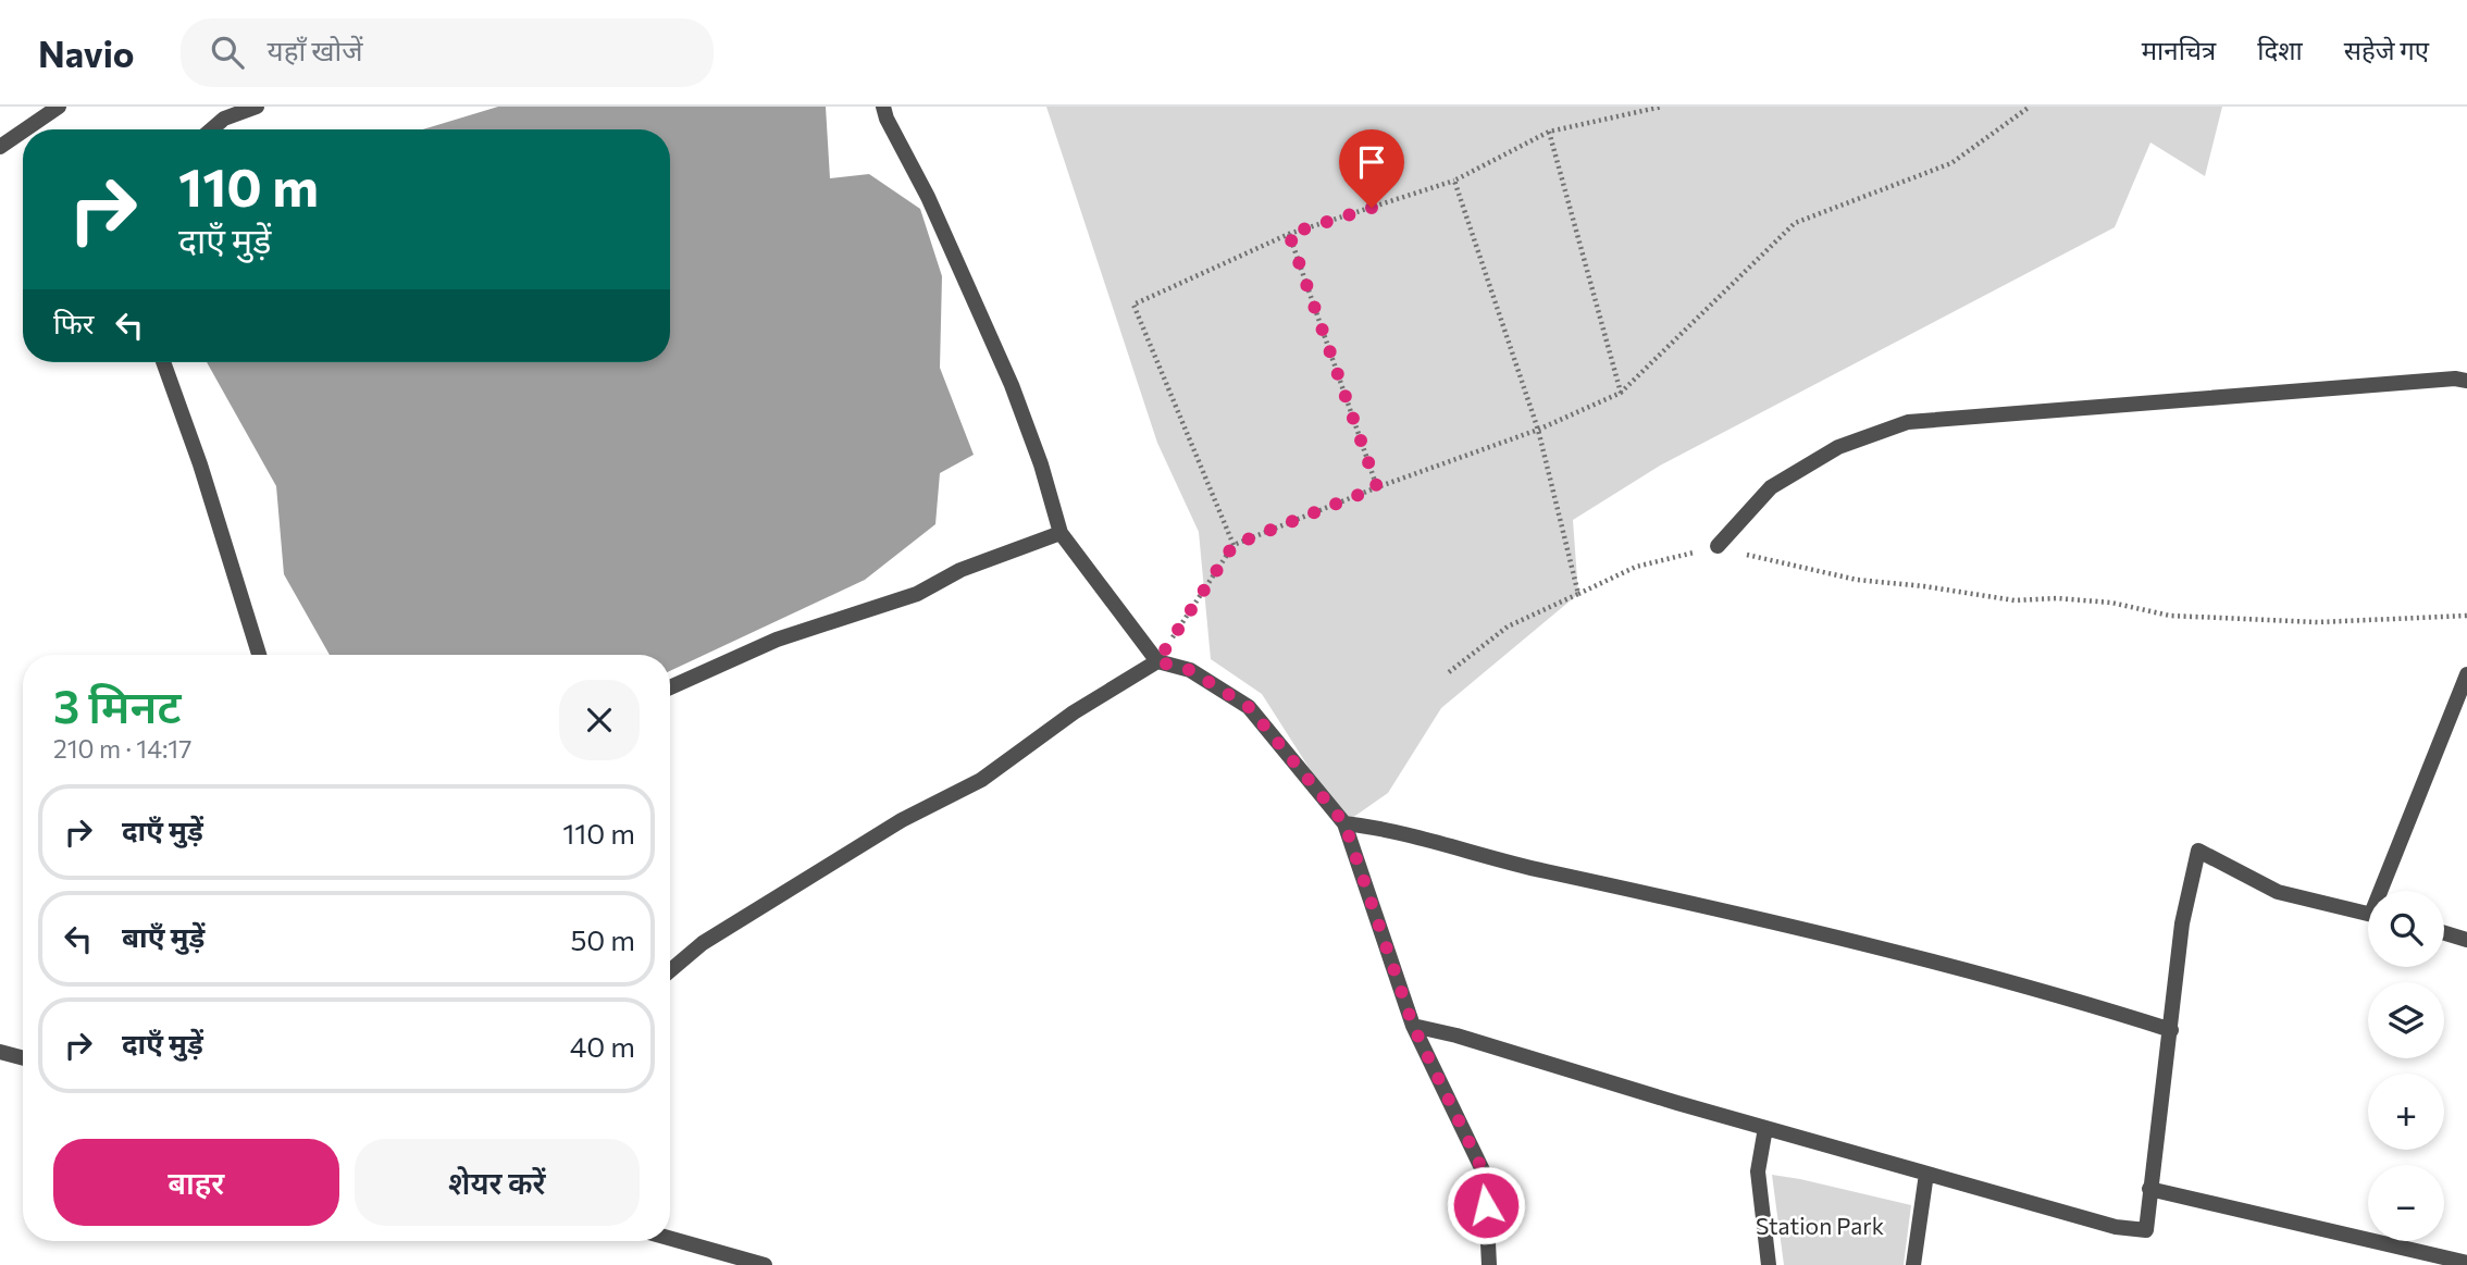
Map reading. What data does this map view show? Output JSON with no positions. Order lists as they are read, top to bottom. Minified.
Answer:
{"parks":["Station Park"],"page":{"header":"Navio","search":"यहाँ खोजें","nav":["मानचित्र","दिशा","सहेजे गए"],"turn":["110 m","दाएँ मुड़ें"],"then":"फिर","heading":["3 मिनट","210 m · 14:17"],"list":[{"name":"दाएँ मुड़ें","value":"110 m"},{"name":"बाएँ मुड़ें","value":"50 m"},{"name":"दाएँ मुड़ें","value":"40 m"}],"map_buttons":["+","−"],"buttons":["बाहर","शेयर करें"]}}
